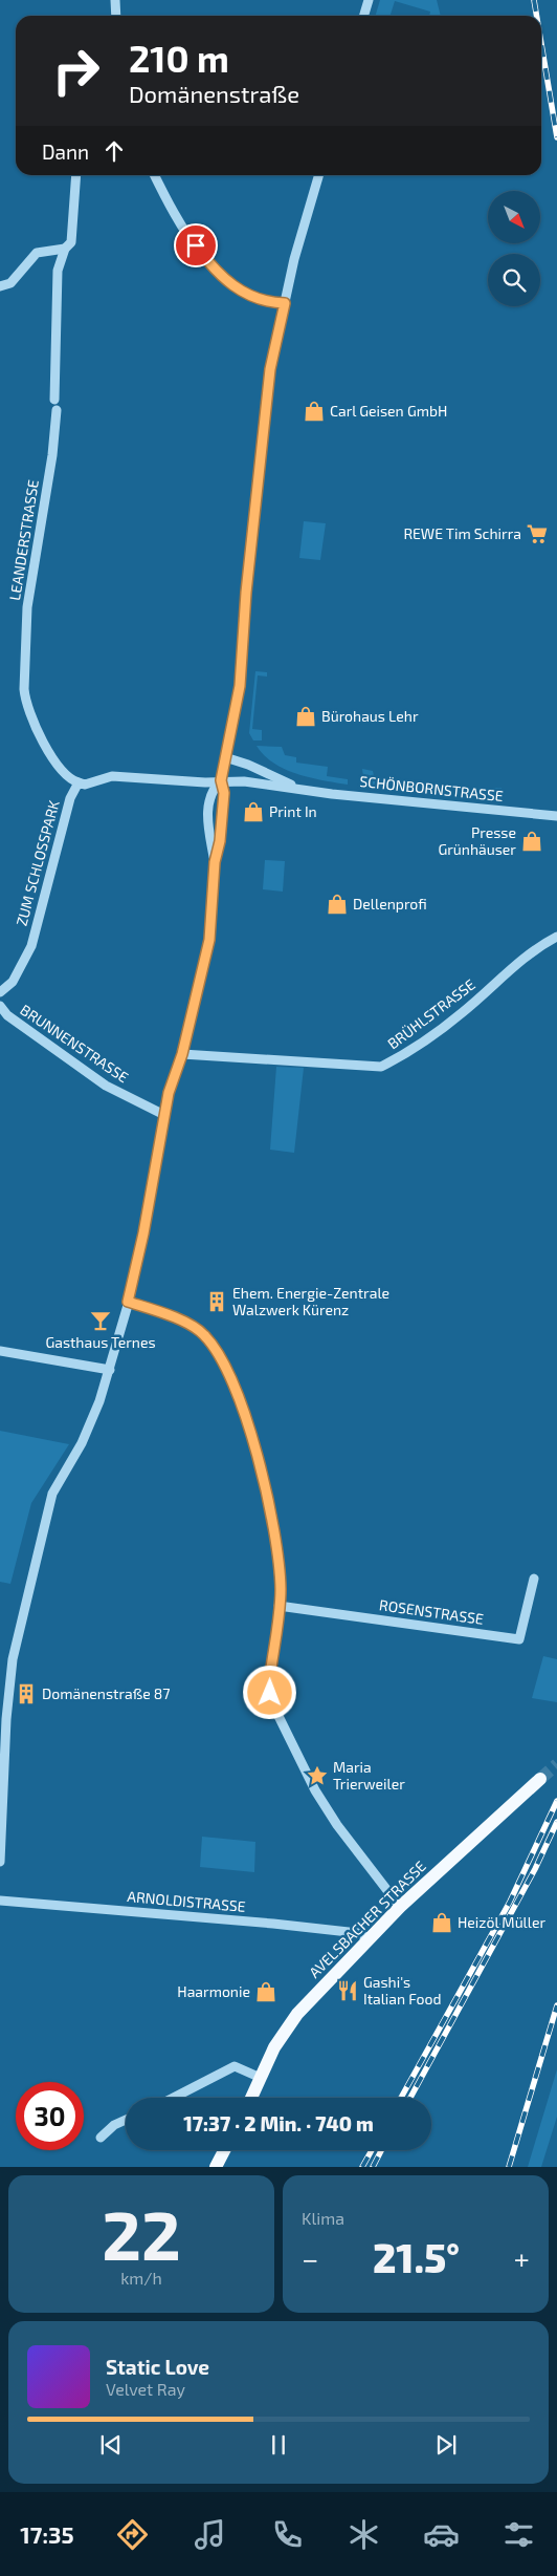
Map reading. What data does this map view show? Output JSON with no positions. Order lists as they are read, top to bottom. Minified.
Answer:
{"streets":{"main road":["AVELSBACHER STRASSE"],"street":["LEANDERSTRASSE","SCHÖNBORNSTRASSE","ZUM SCHLOSSPARK","BRÜHLSTRASSE","BRUNNENSTRASSE","ROSENSTRASSE","ARNOLDISTRASSE"]},"crossings":[["LEANDERSTRASSE","ZUM SCHLOSSPARK"],["ARNOLDISTRASSE","AVELSBACHER STRASSE"]],"places":{"shop":["Carl Geisen GmbH","Bürohaus Lehr","Print In","Presse Grünhäuser","Dellenprofi","Heizöl Müller","Haarmonie"],"supermarket":["REWE Tim Schirra"],"building":["Ehem. Energie-Zentrale Walzwerk Kürenz","Domänenstraße 87"],"bar":["Gasthaus Ternes"],"place":["Maria Trierweiler"],"restaurant":["Gashi's Italian Food"]},"north":"bottom right","page":{"turn":["210 m","Domänenstraße"],"then":"Dann","limit":"30","trip":"17:37 · 2 Min. · 740 m","tile":[["22","km/h"],"Klima"],"heat":["−","21.5°","+"],"song":["Static Love","Velvet Ray"],"tabs":"17:35"}}
